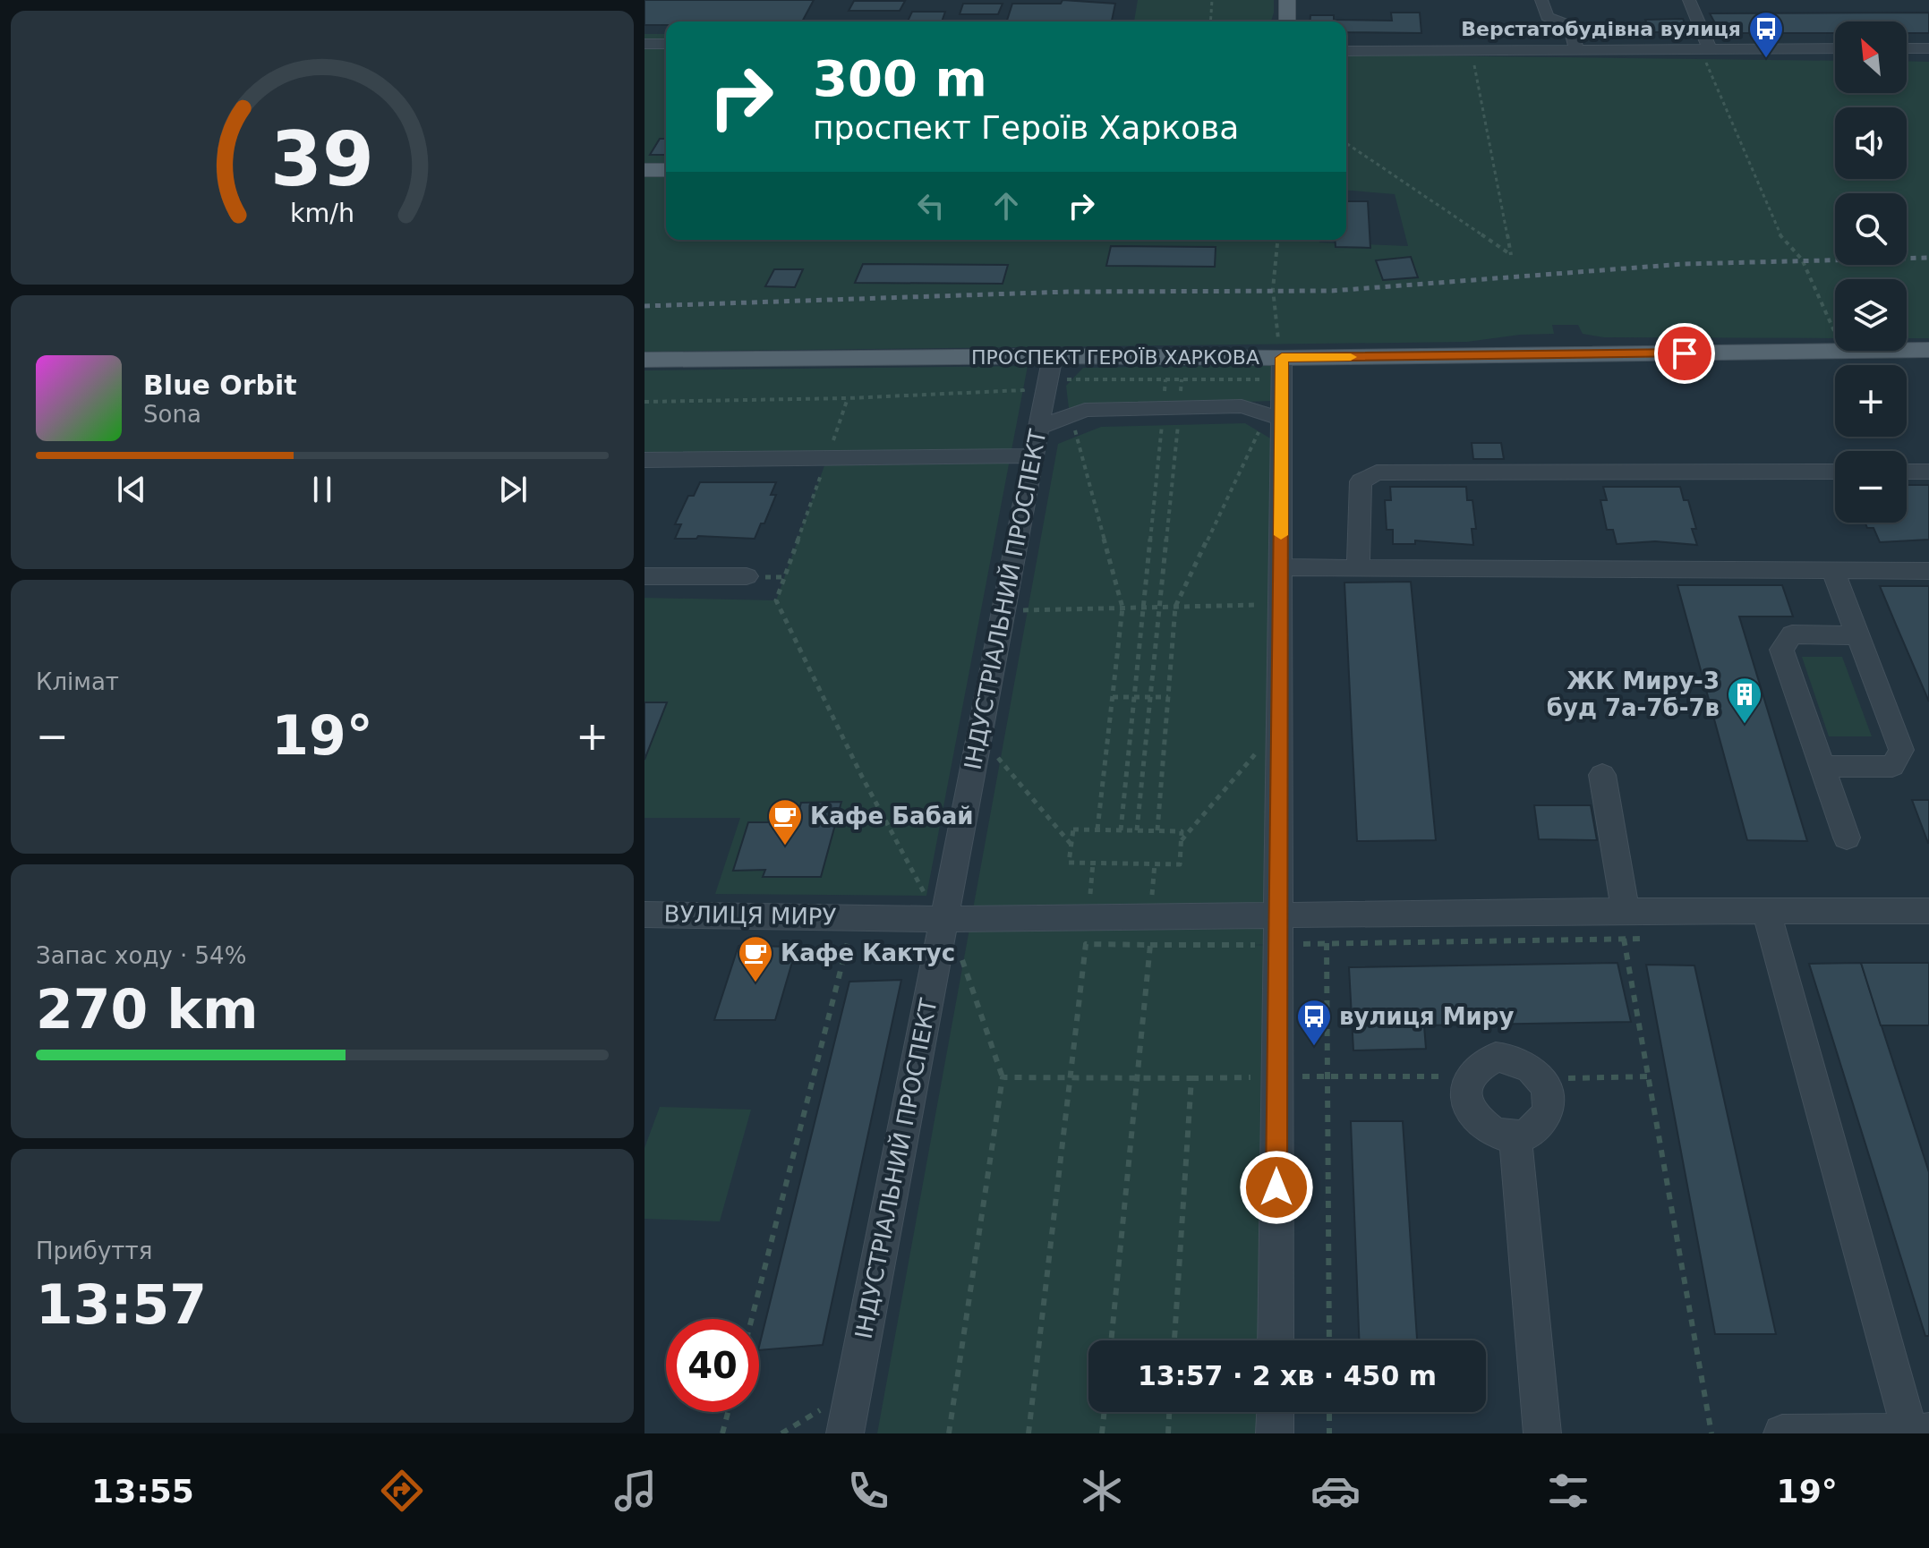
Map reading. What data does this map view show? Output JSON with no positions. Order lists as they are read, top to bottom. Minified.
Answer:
{"streets":{"main road":["ПРОСПЕКТ ГЕРОЇВ ХАРКОВА"],"street":["ІНДУСТРІАЛЬНИЙ ПРОСПЕКТ","ВУЛИЦЯ МИРУ"]},"crossings":[["ПРОСПЕКТ ГЕРОЇВ ХАРКОВА","ІНДУСТРІАЛЬНИЙ ПРОСПЕКТ"],["ІНДУСТРІАЛЬНИЙ ПРОСПЕКТ","ВУЛИЦЯ МИРУ"]],"places":{"bus stop":["Верстатобудівна вулиця","вулиця Миру"],"building":["ЖК Миру-3 буд 7а-7б-7в"],"cafe":["Кафе Бабай","Кафе Кактус"]},"north":"top left","page":{"map_buttons":["+","−"],"turn":["300 m","проспект Героїв Харкова"],"song":["Blue Orbit","Sona"],"tile":["Клімат",["Запас ходу · 54%","270 km"],["Прибуття","13:57"]],"heat":["−","19°","+"],"limit":"40","trip":"13:57 · 2 хв · 450 m","tabs":["13:55","19°"],"gauge":["39","km/h"]}}
